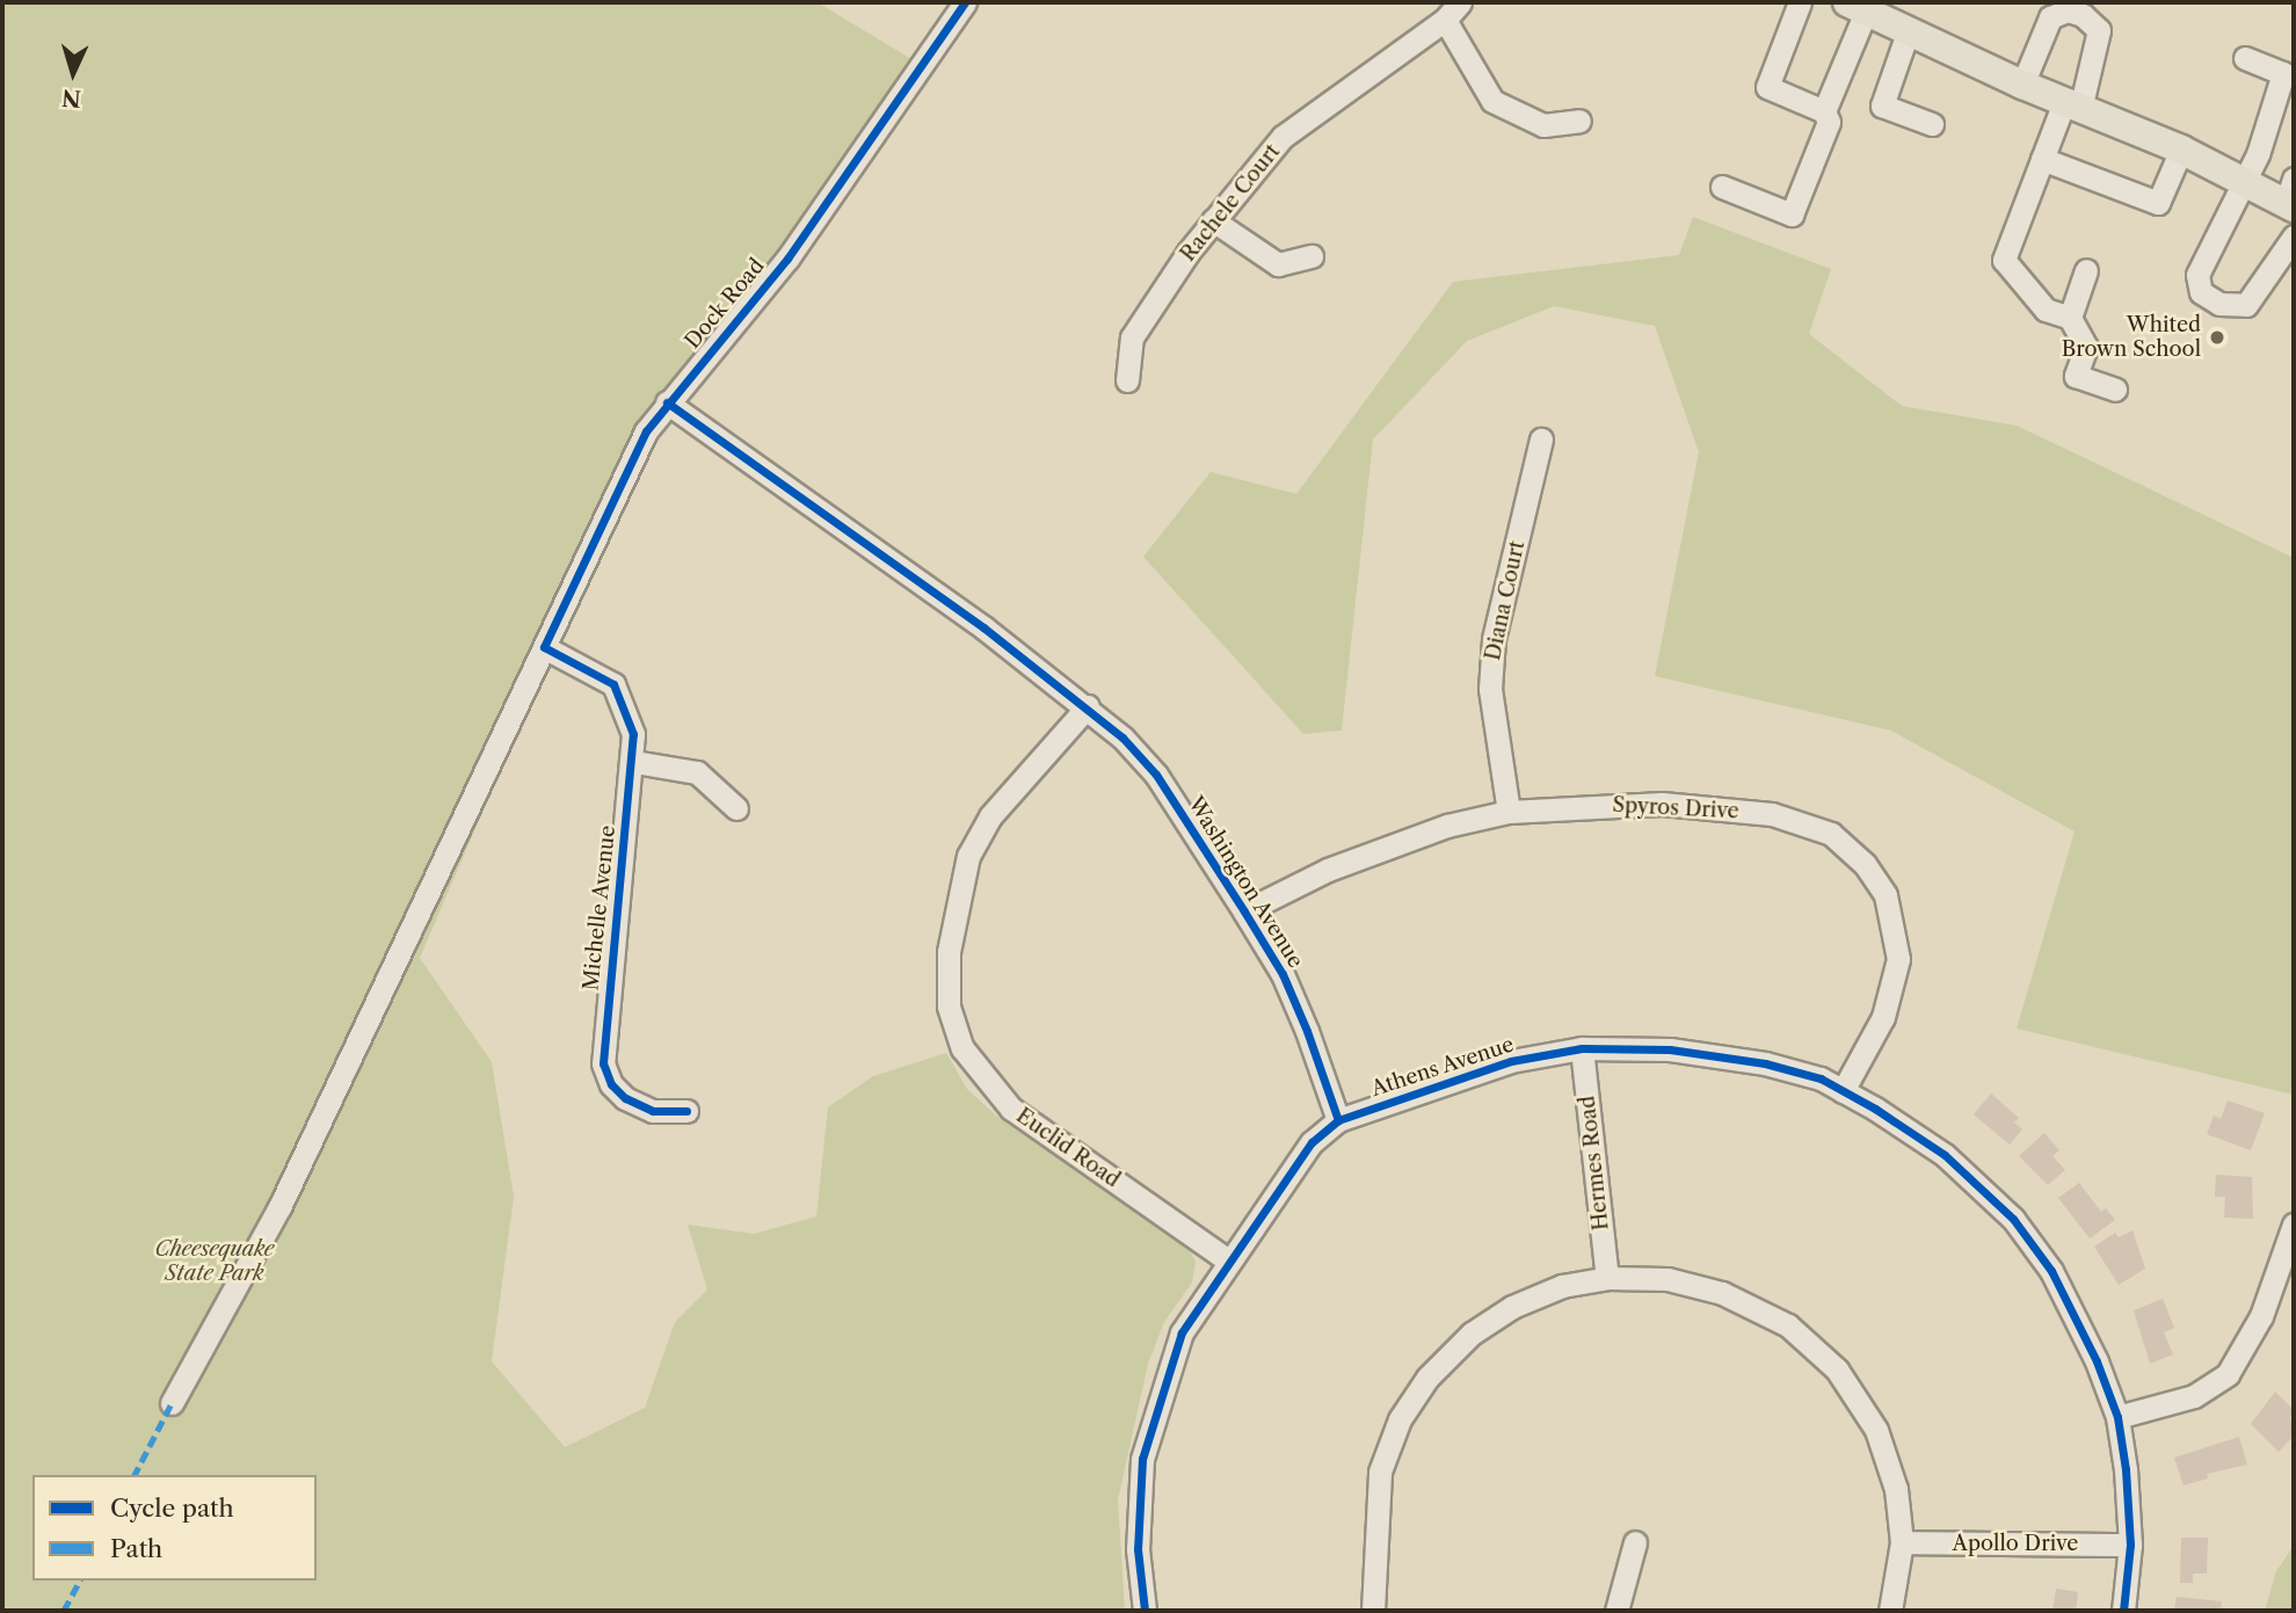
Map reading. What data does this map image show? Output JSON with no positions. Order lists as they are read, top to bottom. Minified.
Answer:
{"streets":{"street":["Rachele Court","Dock Road","Diana Court","Spyros Drive","Washington Avenue","Michelle Avenue","Athens Avenue","Euclid Road","Hermes Road","Apollo Drive"]},"crossings":[["Dock Road","Washington Avenue"],["Dock Road","Michelle Avenue"],["Diana Court","Spyros Drive"],["Spyros Drive","Washington Avenue"],["Spyros Drive","Athens Avenue"],["Washington Avenue","Athens Avenue"],["Washington Avenue","Euclid Road"],["Athens Avenue","Hermes Road"],["Athens Avenue","Apollo Drive"]],"parks":["Cheesequake State Park"],"places":["Whited Brown School"],"legend":["Cycle path","Path"],"north":"bottom"}
